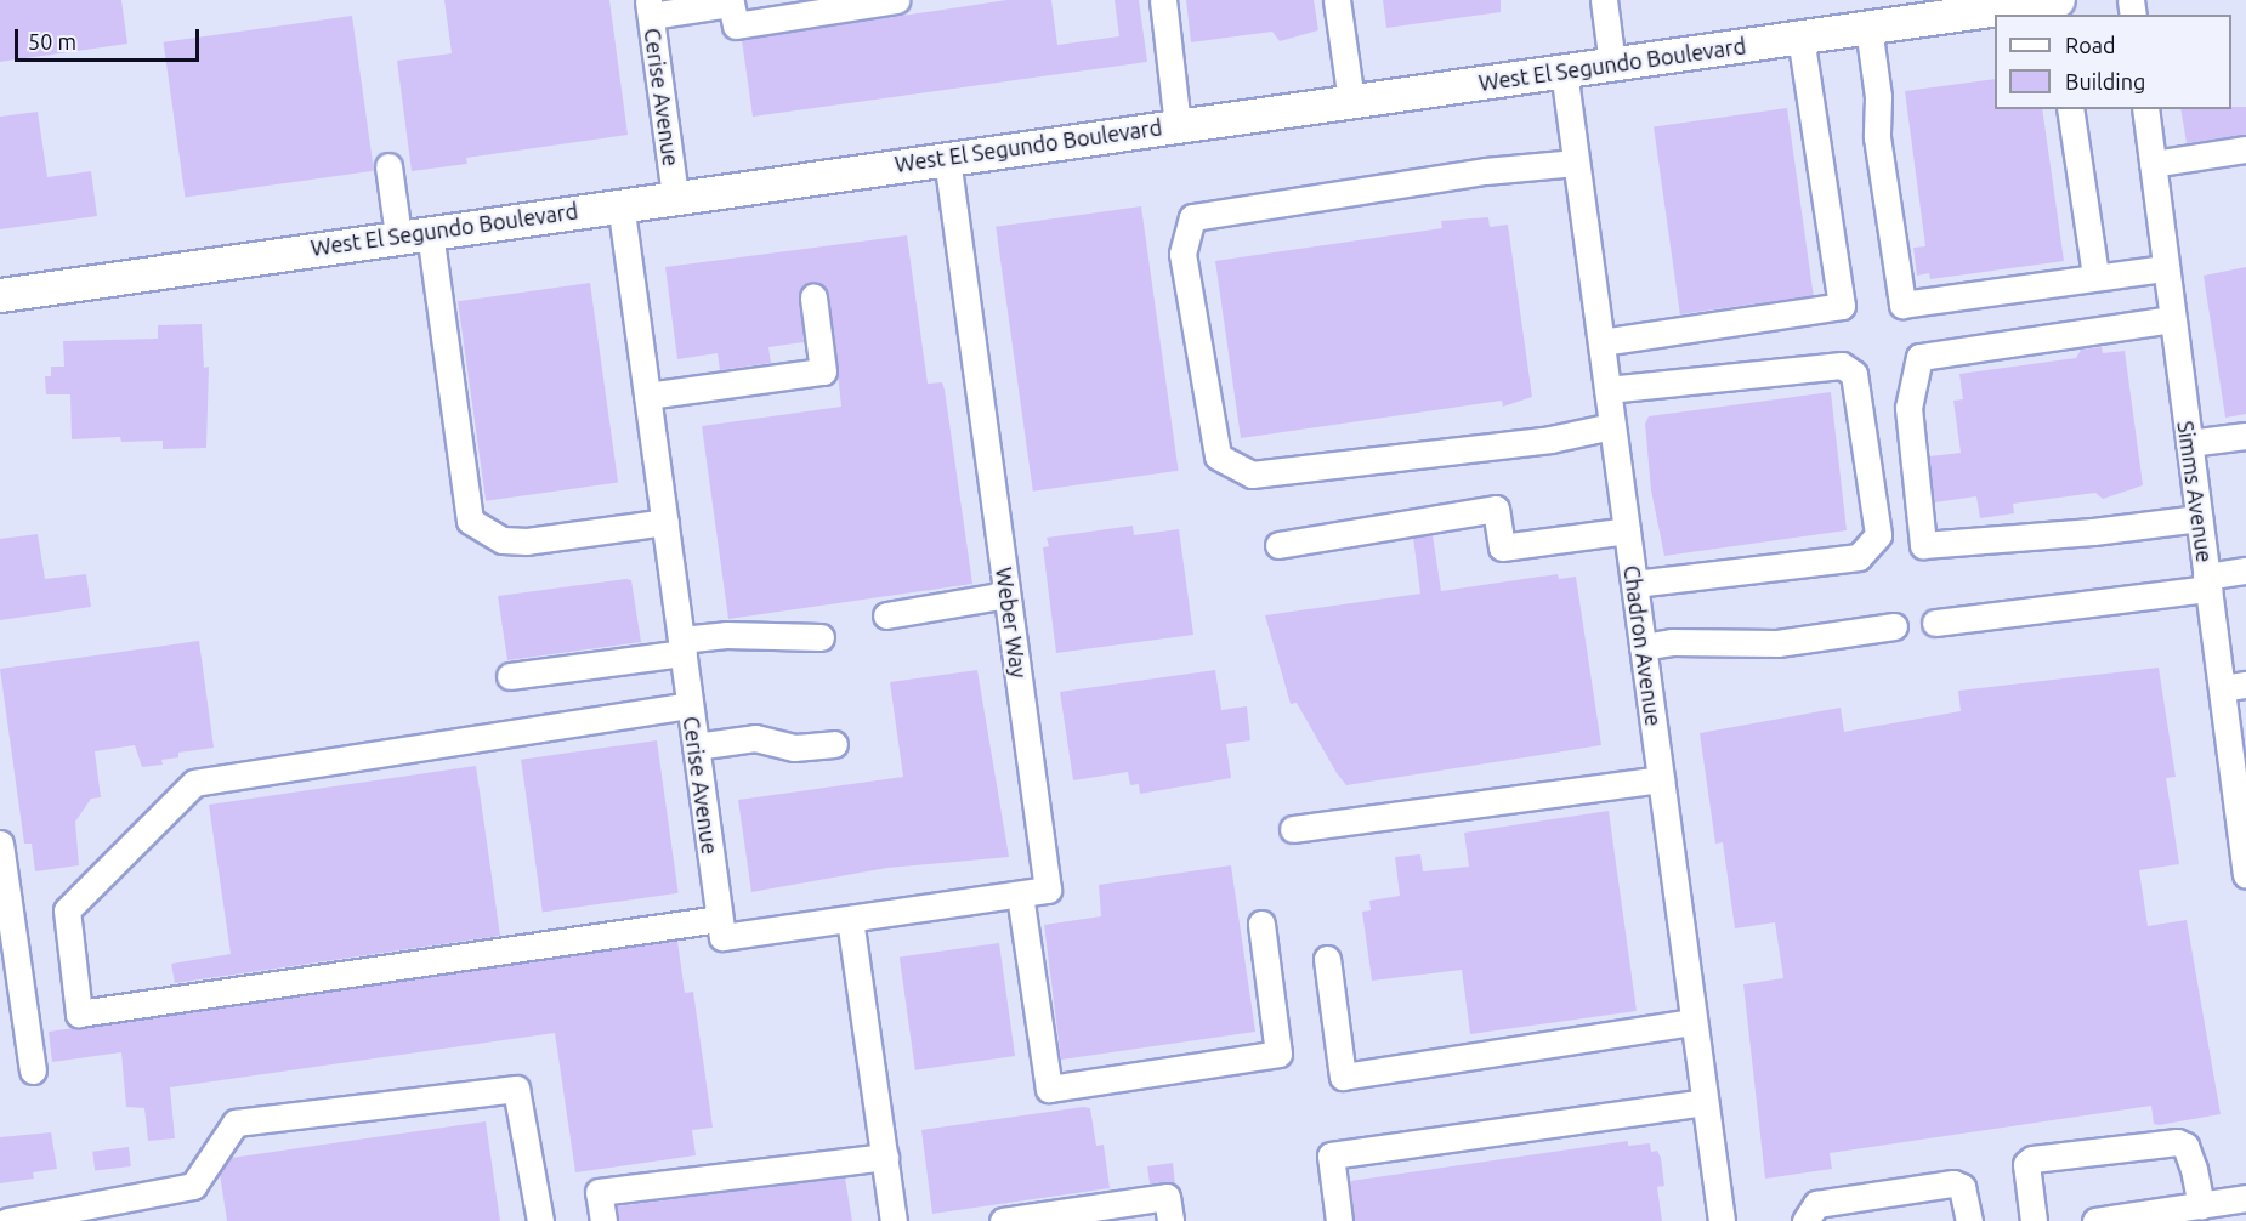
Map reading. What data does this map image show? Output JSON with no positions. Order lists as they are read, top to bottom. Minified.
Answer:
{"streets":{"main road":["West El Segundo Boulevard"],"street":["Cerise Avenue","Simms Avenue","Weber Way","Chadron Avenue"]},"crossings":[["West El Segundo Boulevard","Cerise Avenue"],["West El Segundo Boulevard","Weber Way"],["West El Segundo Boulevard","Chadron Avenue"]],"legend":["Road","Building"],"scale_bar":"50 m"}
